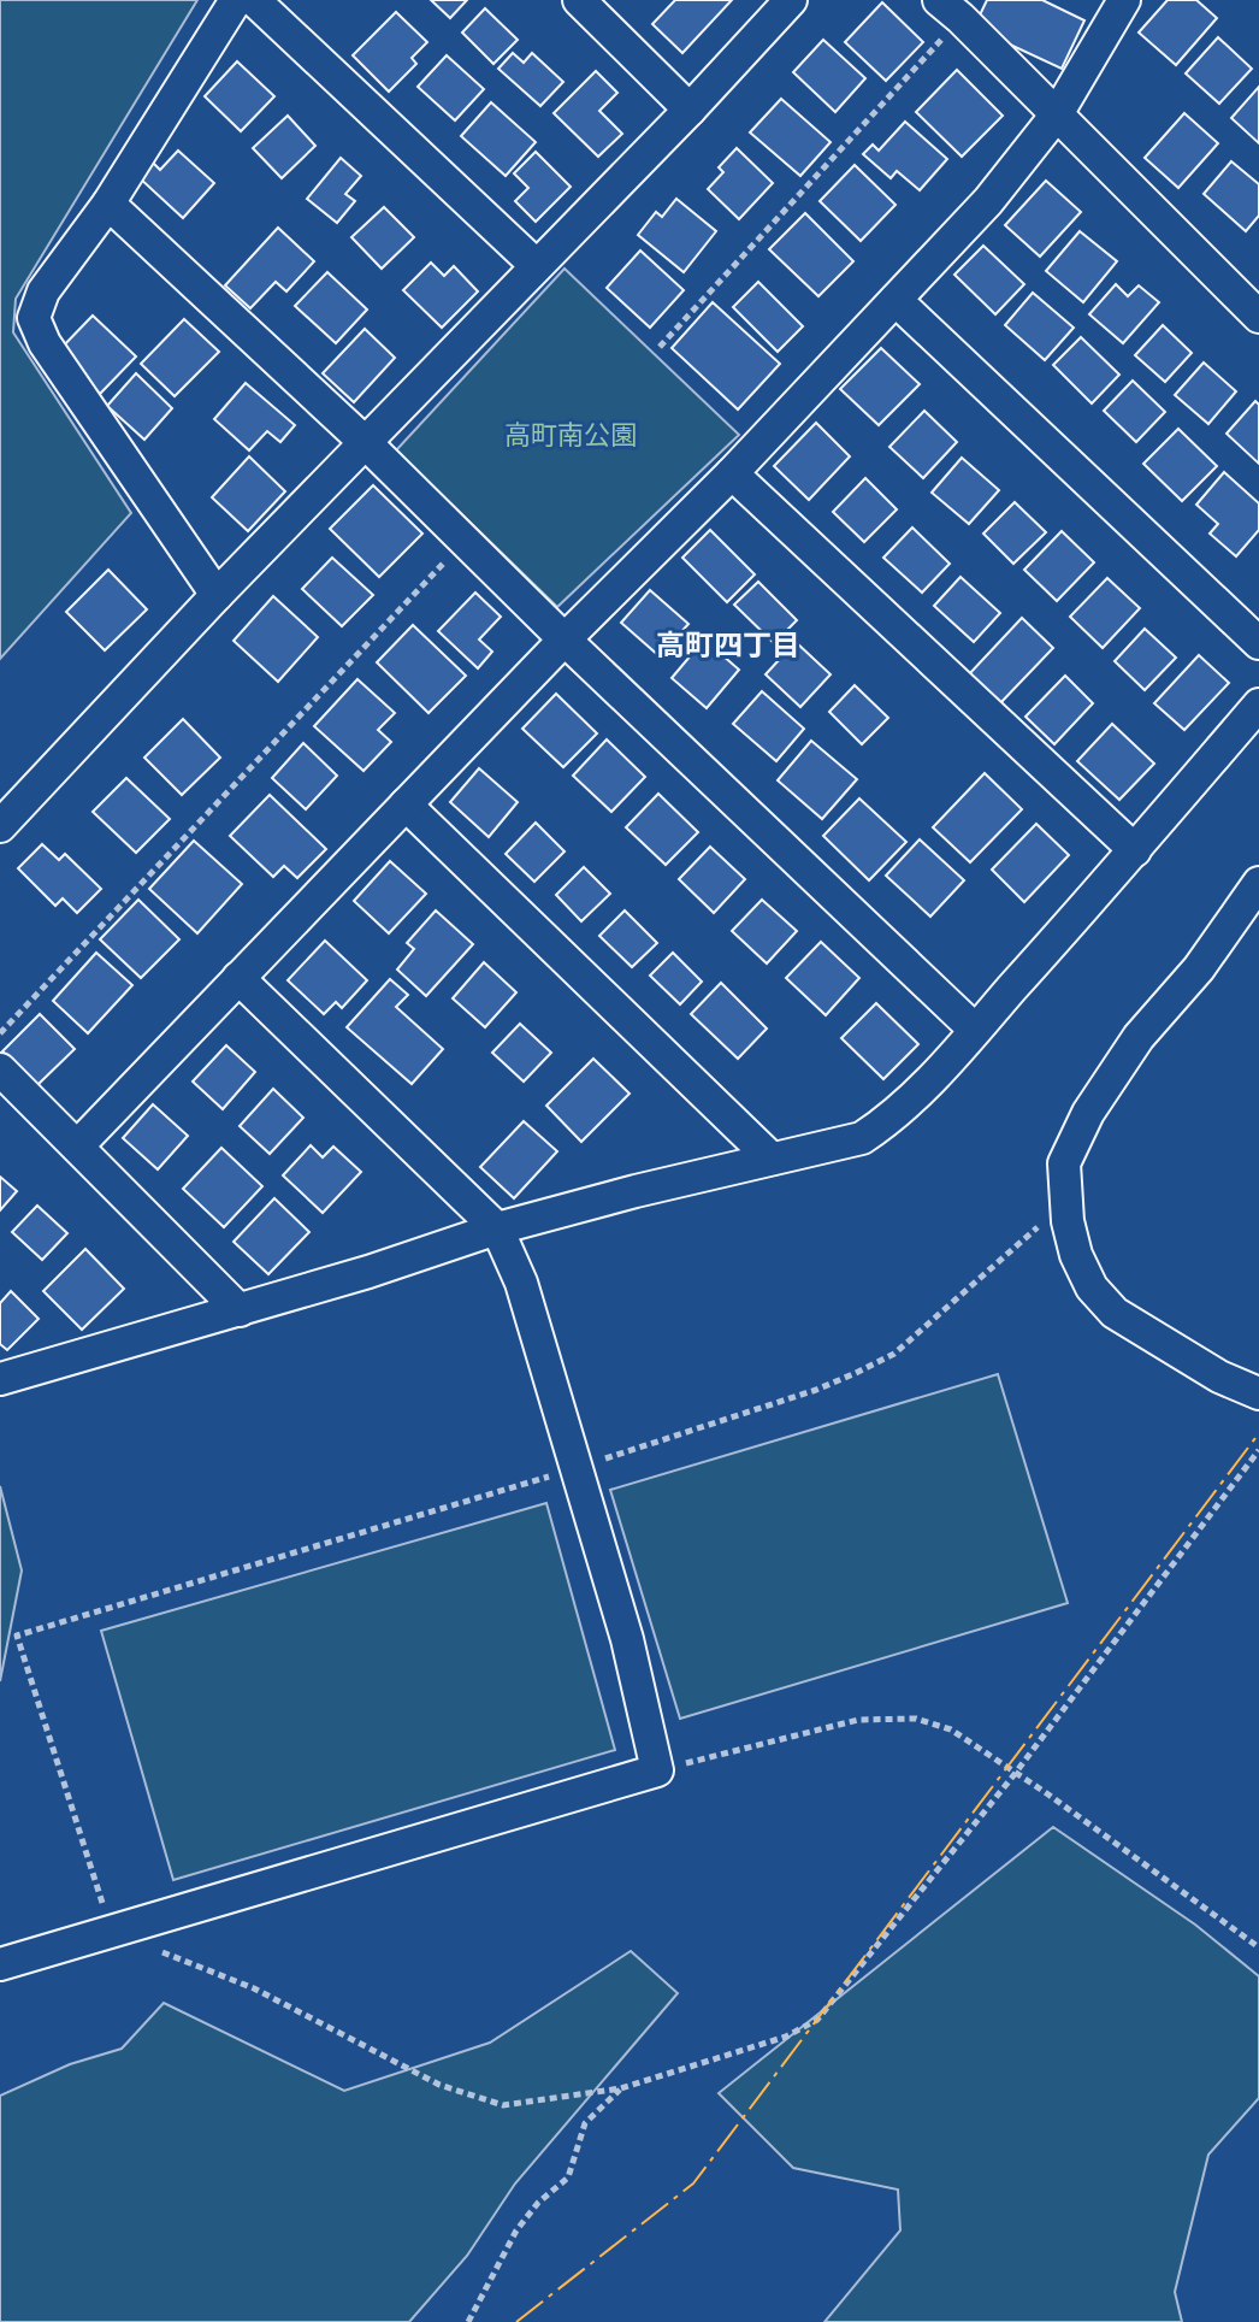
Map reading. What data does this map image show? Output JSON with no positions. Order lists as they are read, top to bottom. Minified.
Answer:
{"districts":["高町四丁目"],"parks":["高町南公園"]}
